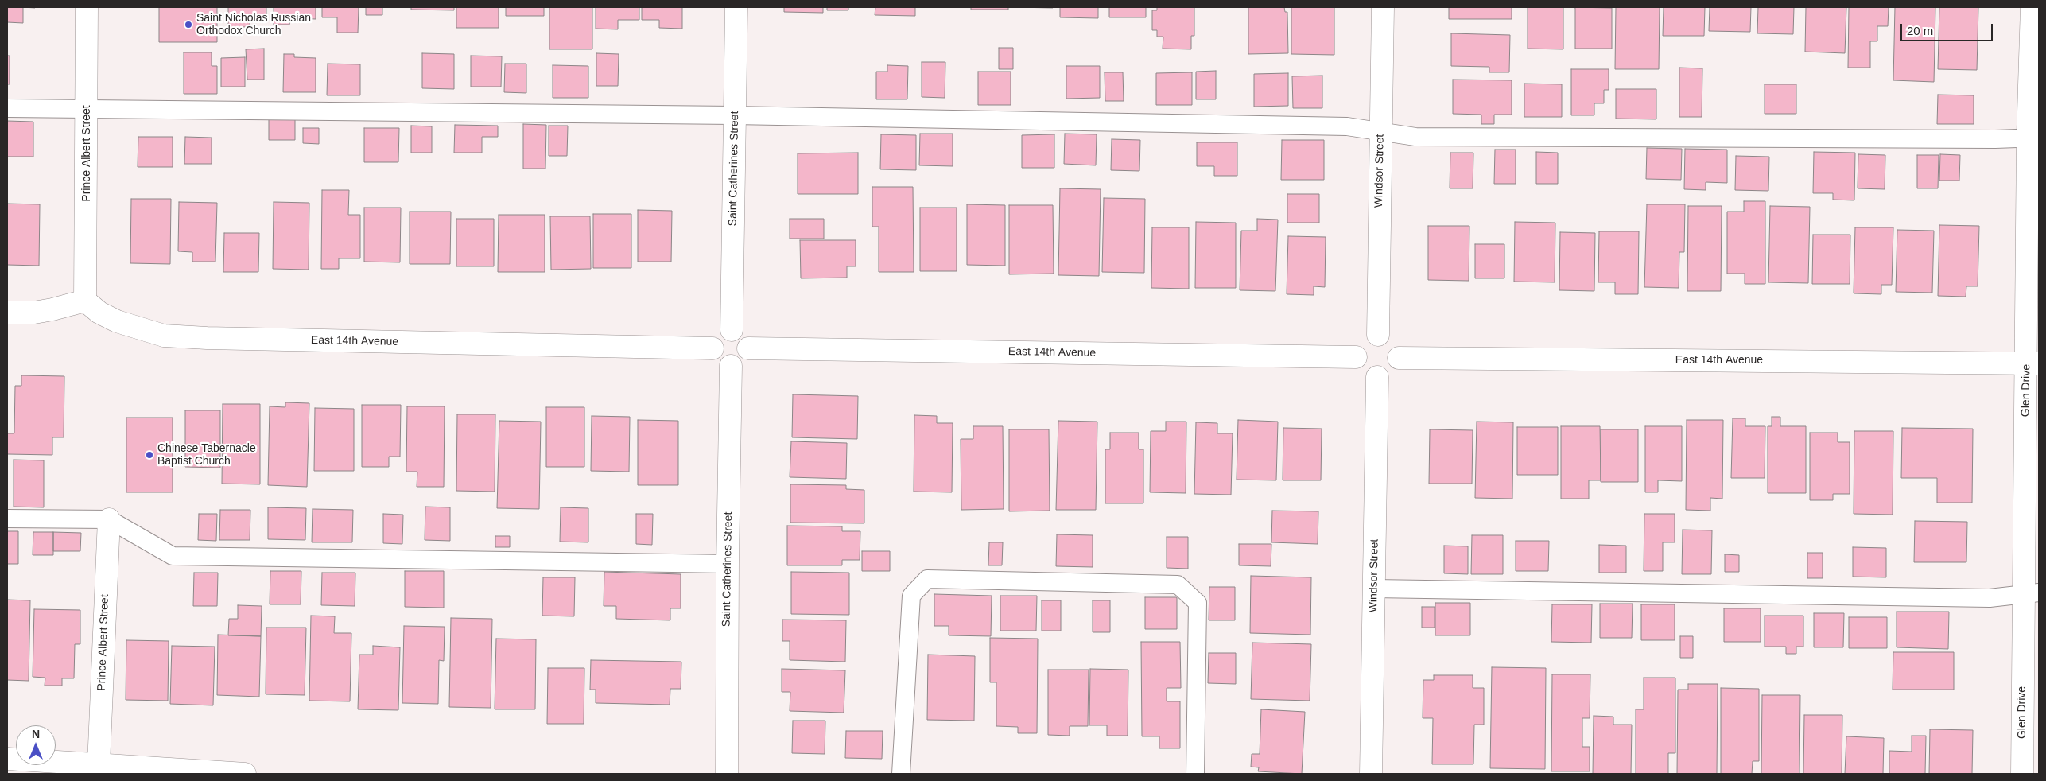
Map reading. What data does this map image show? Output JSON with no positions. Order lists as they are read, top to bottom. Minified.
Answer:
{"streets":{"street":["Prince Albert Street","Saint Catherines Street","Windsor Street","East 14th Avenue","Glen Drive"]},"crossings":[["Prince Albert Street","East 14th Avenue"],["Saint Catherines Street","East 14th Avenue"],["Windsor Street","East 14th Avenue"],["East 14th Avenue","Glen Drive"]],"places":["Saint Nicholas Russian Orthodox Church","Chinese Tabernacle Baptist Church"],"scale_bar":"20 m","north":"top"}
